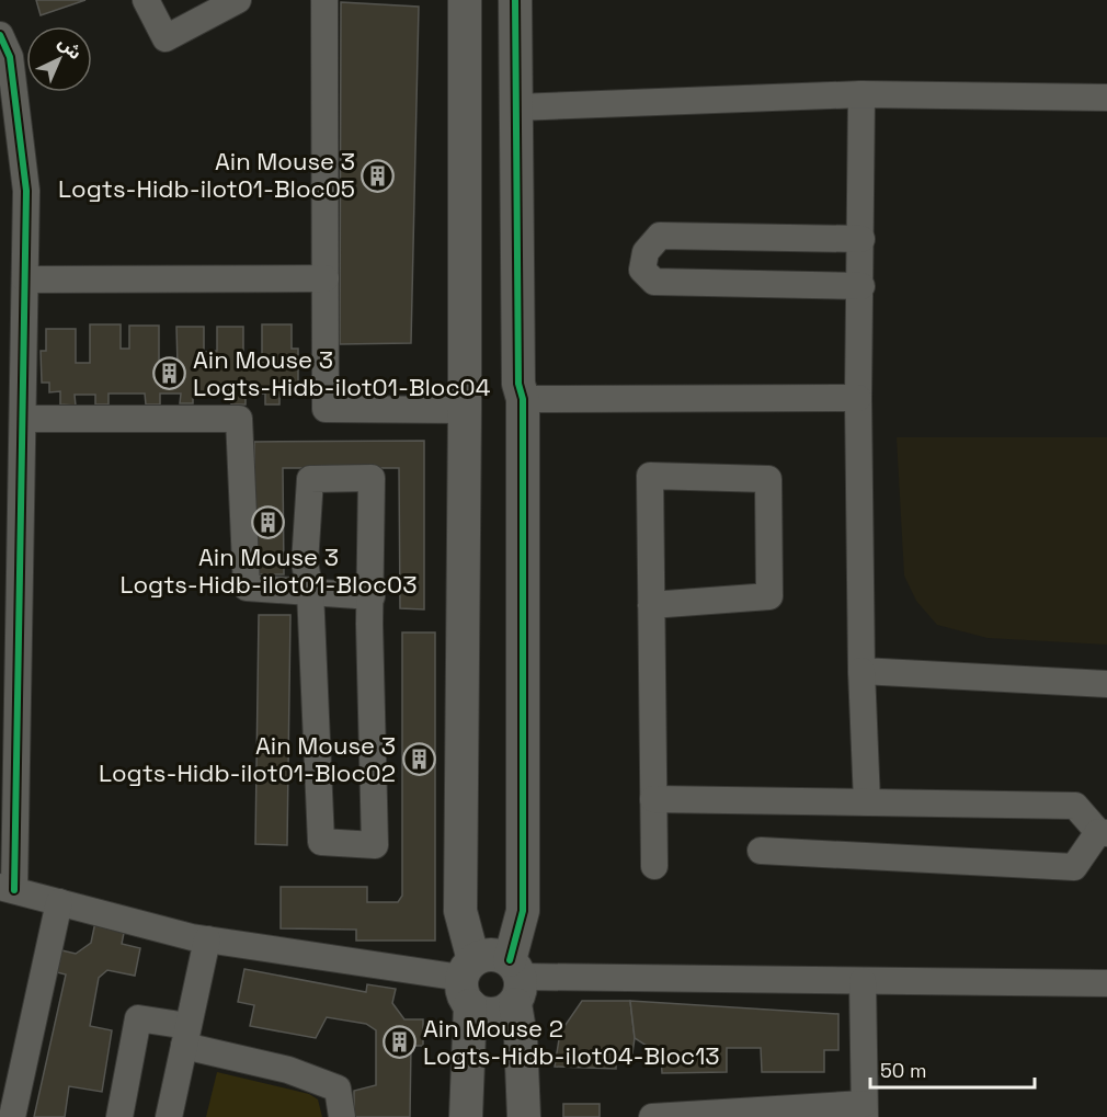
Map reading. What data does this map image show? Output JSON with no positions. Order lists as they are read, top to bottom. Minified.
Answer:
{"places":{"building":["Ain Mouse 3 Logts-Hidb-ilot01-Bloc05","Ain Mouse 3 Logts-Hidb-ilot01-Bloc04","Ain Mouse 3 Logts-Hidb-ilot01-Bloc03","Ain Mouse 3 Logts-Hidb-ilot01-Bloc02","Ain Mouse 2 Logts-Hidb-ilot04-Bloc13"]},"scale_bar":"50 m","north":"top right"}
